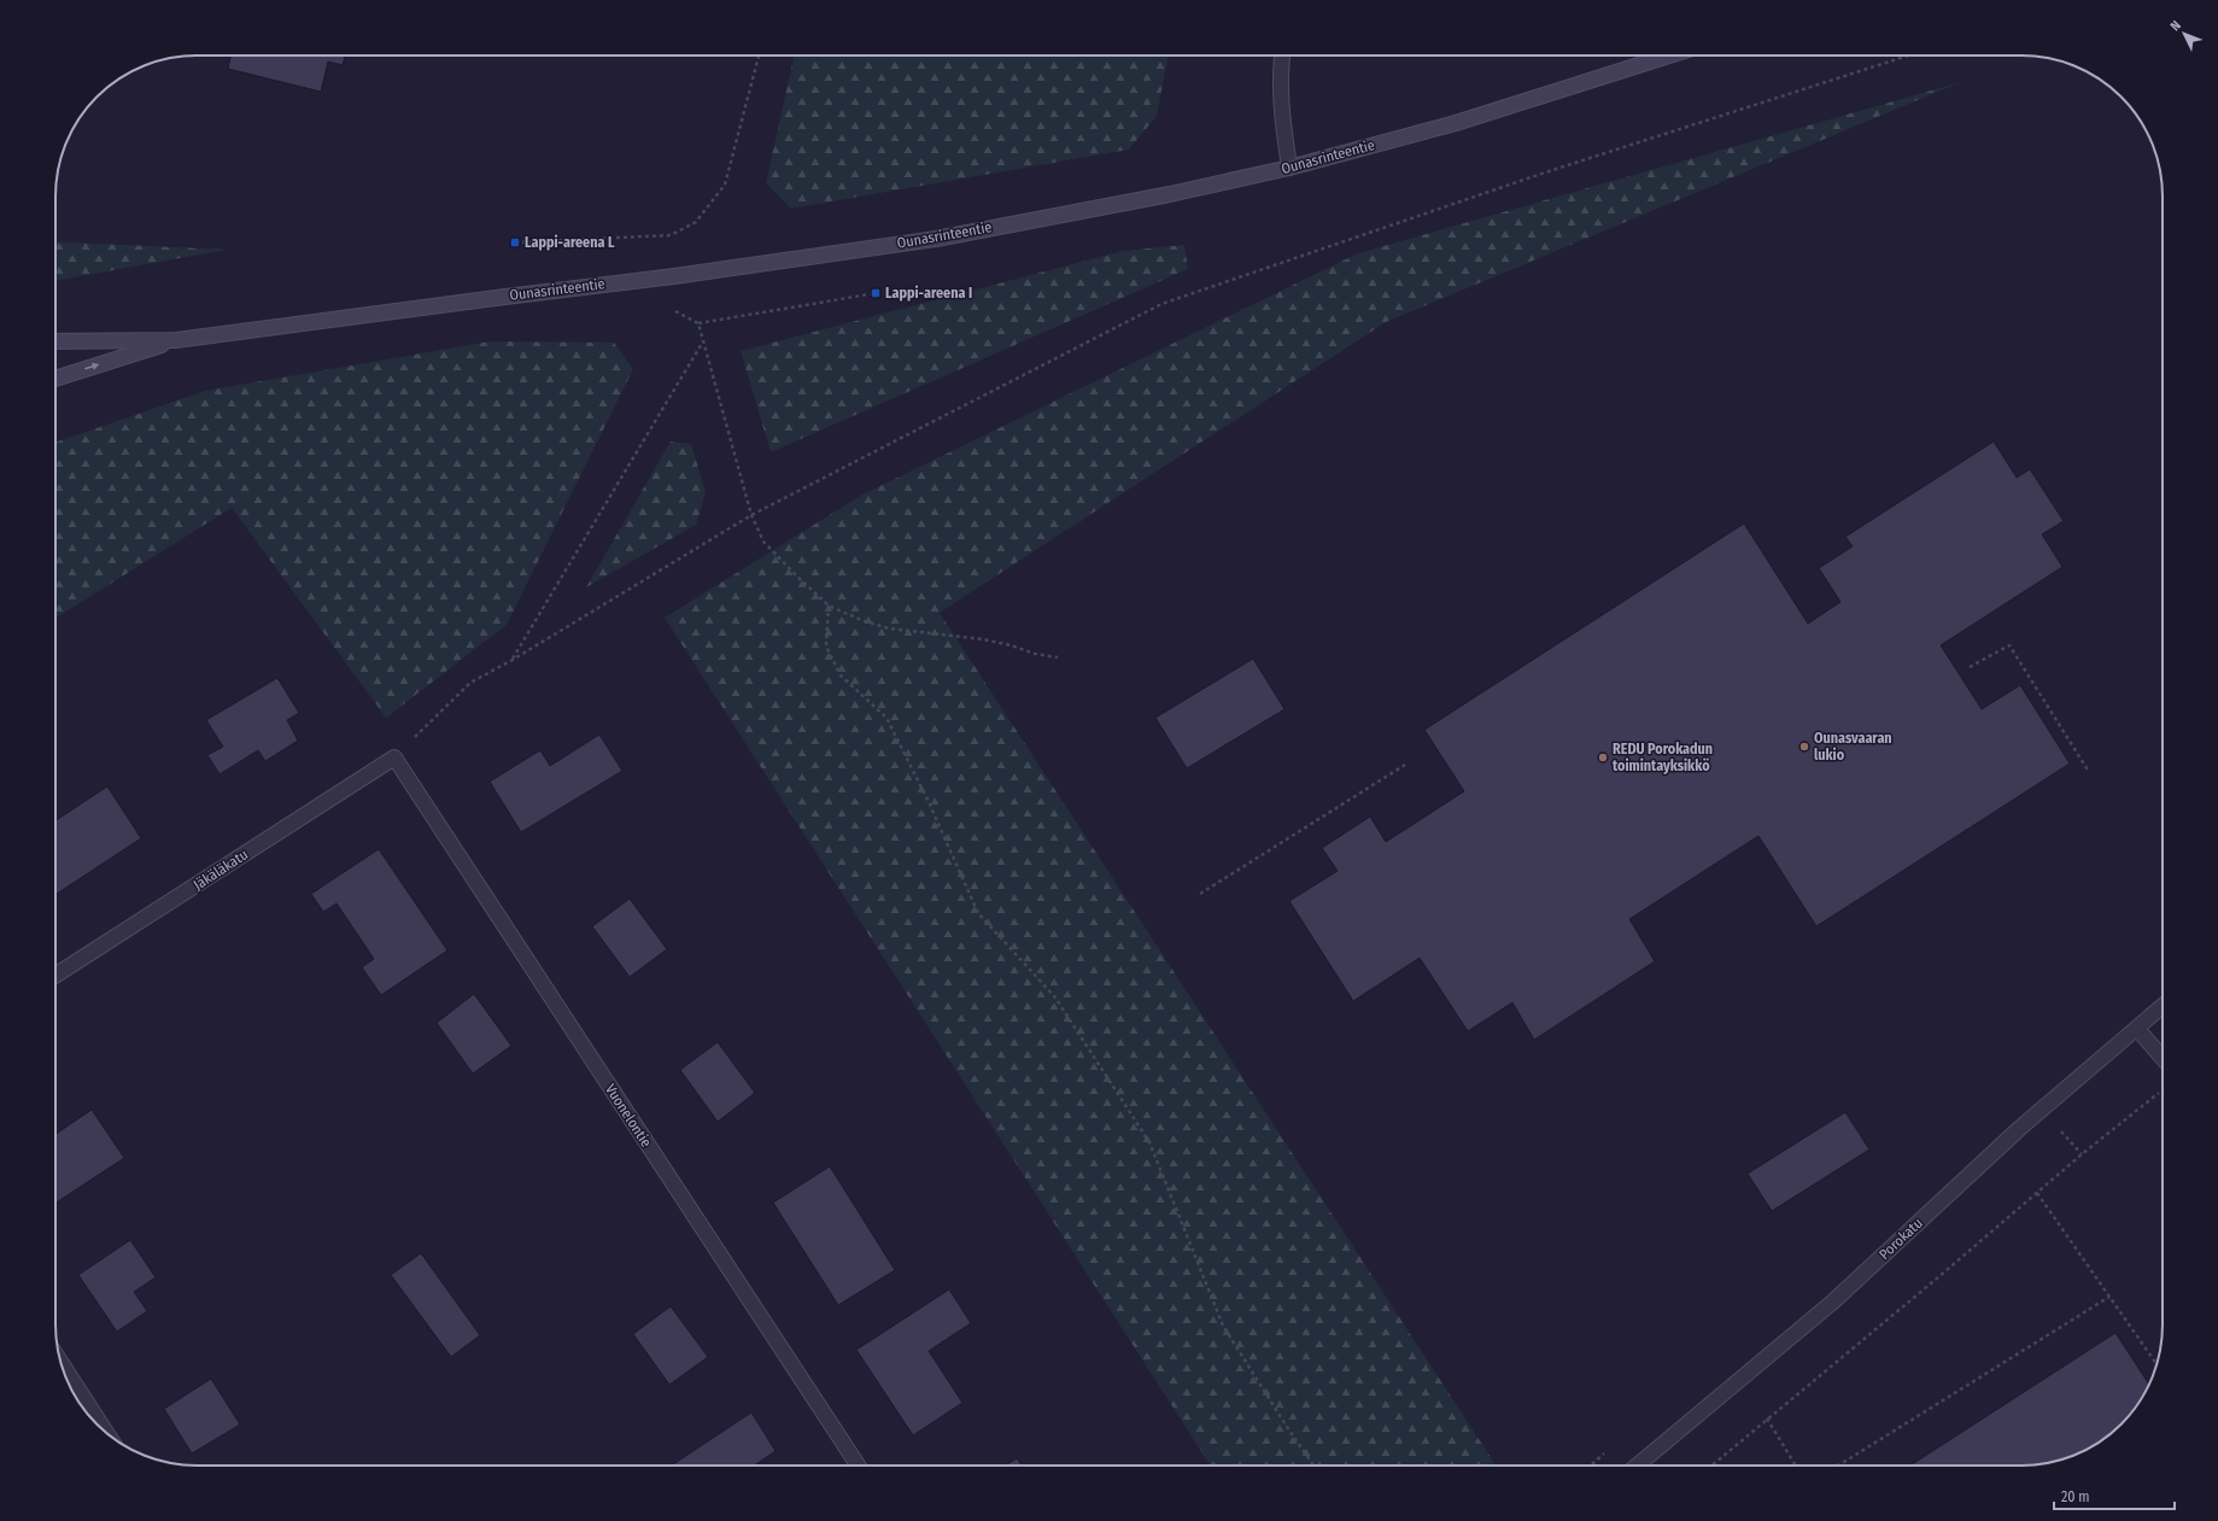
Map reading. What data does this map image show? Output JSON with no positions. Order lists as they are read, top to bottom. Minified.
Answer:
{"streets":{"street":["Ounasrinteentie","Jäkäläkatu","Vuonelontie","Porokatu"]},"crossings":[["Jäkäläkatu","Vuonelontie"]],"places":{"transit":["Lappi-areena L","Lappi-areena I"],"other":["Ounasvaaran lukio","REDU Porokadun toimintayksikkö"]},"scale_bar":"20 m","north":"top left"}
